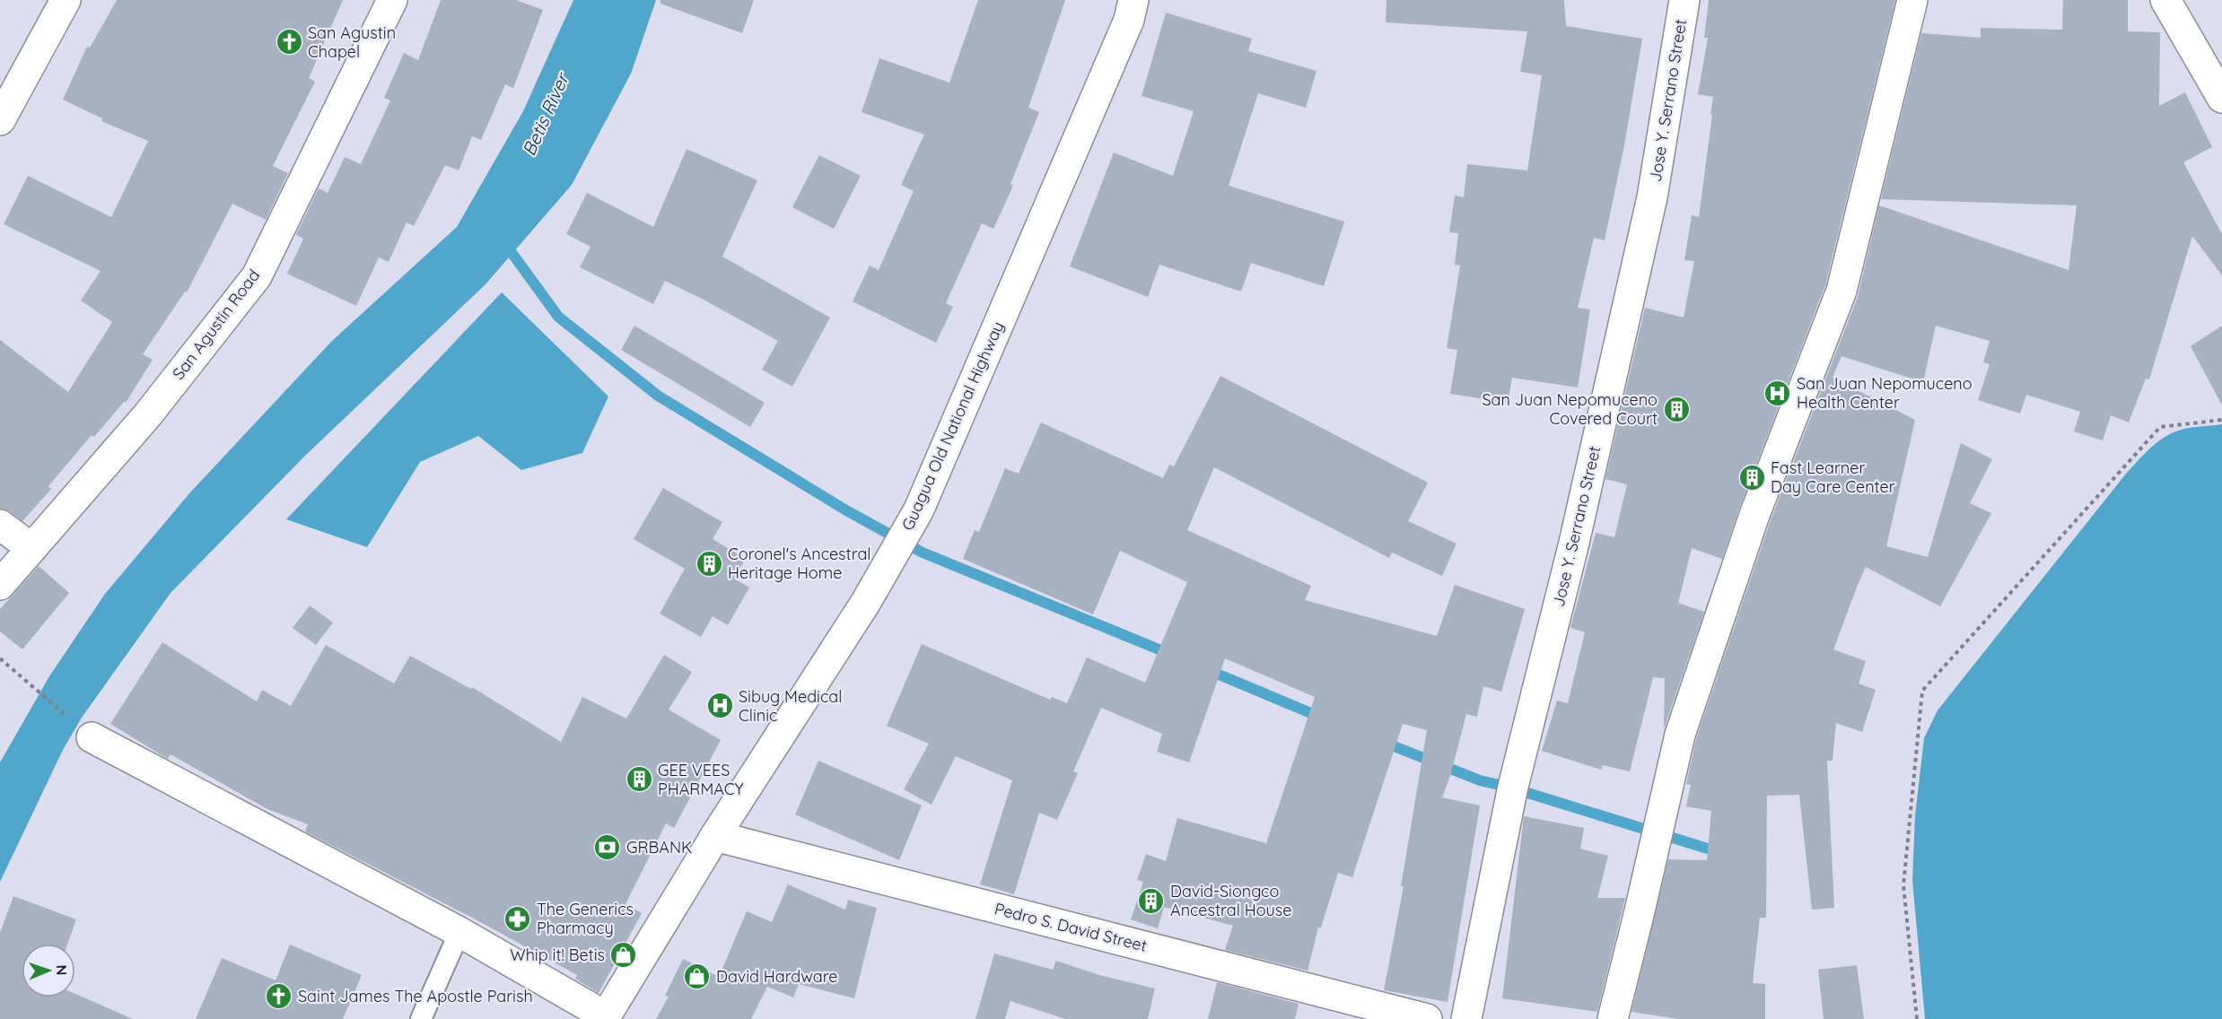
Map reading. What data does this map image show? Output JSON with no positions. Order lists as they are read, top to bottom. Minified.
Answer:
{"streets":{"street":["Jose Y. Serrano Street","San Agustin Road","Guagua Old National Highway","Pedro S. David Street"]},"crossings":[["Guagua Old National Highway","Pedro S. David Street"]],"water":["Betis River"],"places":{"church":["San Agustin Chapel","Saint James The Apostle Parish"],"hospital":["San Juan Nepomuceno Health Center","Sibug Medical Clinic"],"building":["San Juan Nepomuceno Covered Court","Fast Learner Day Care Center","Coronel's Ancestral Heritage Home","GEE VEES PHARMACY","David-Siongco Ancestral House"],"bank":["GRBANK"],"pharmacy":["The Generics Pharmacy"],"shop":["Whip it! Betis","David Hardware"]},"north":"right"}
